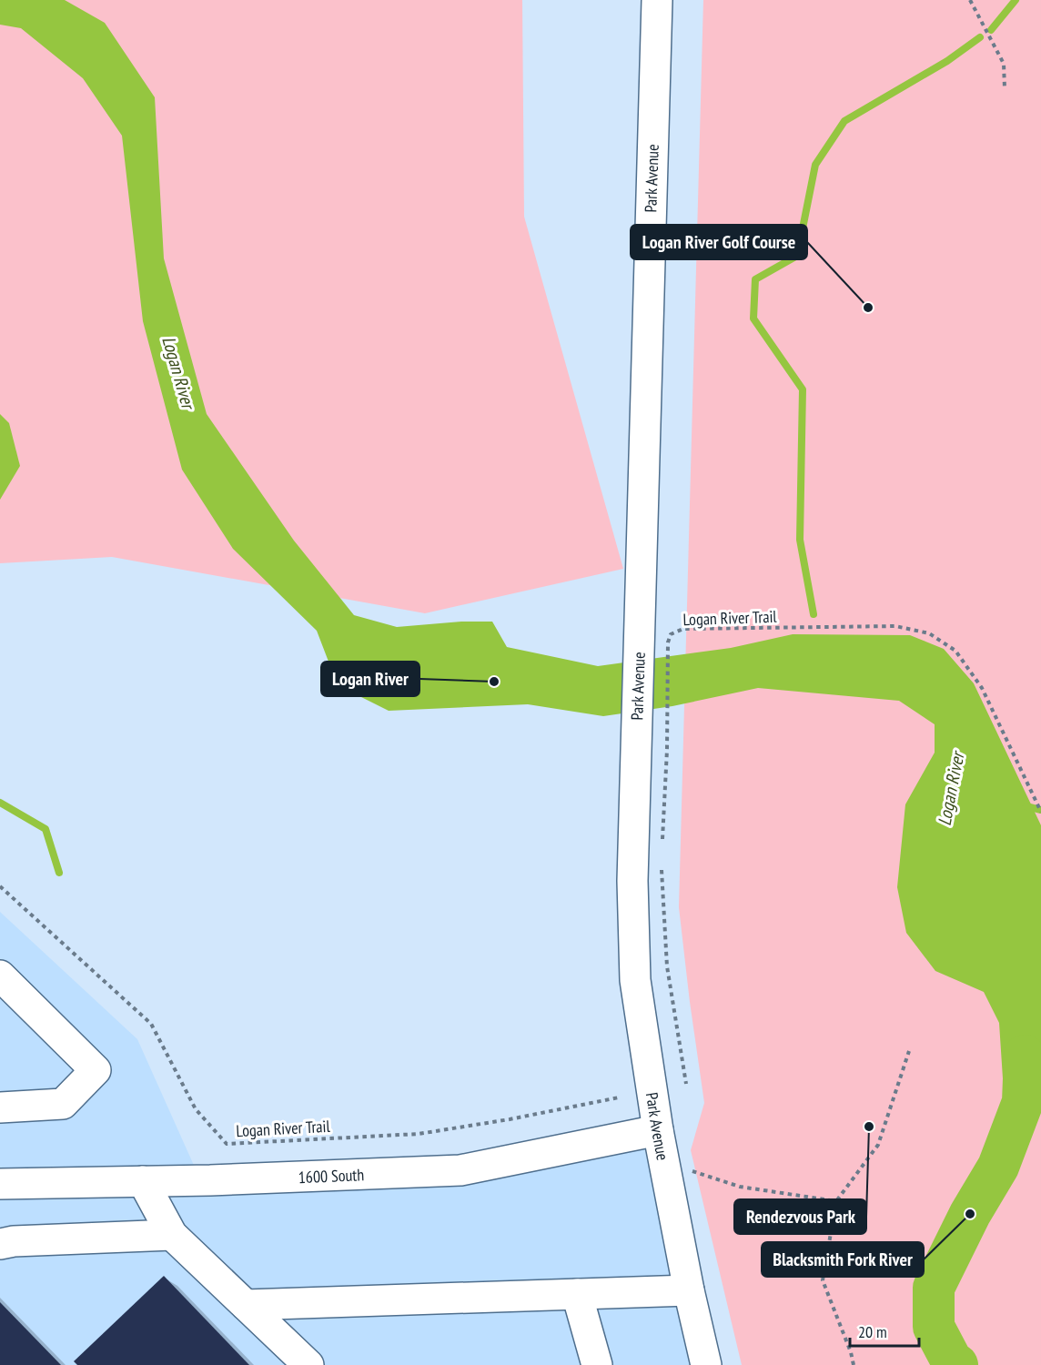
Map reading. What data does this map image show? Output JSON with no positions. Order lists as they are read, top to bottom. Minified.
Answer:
{"streets":{"street":["Park Avenue","1600 South"],"path":["Logan River Trail"]},"crossings":[["Park Avenue","1600 South"]],"water":["Logan River"],"places":["Logan River Golf Course","Logan River","Rendezvous Park","Blacksmith Fork River"],"scale_bar":"20 m"}
